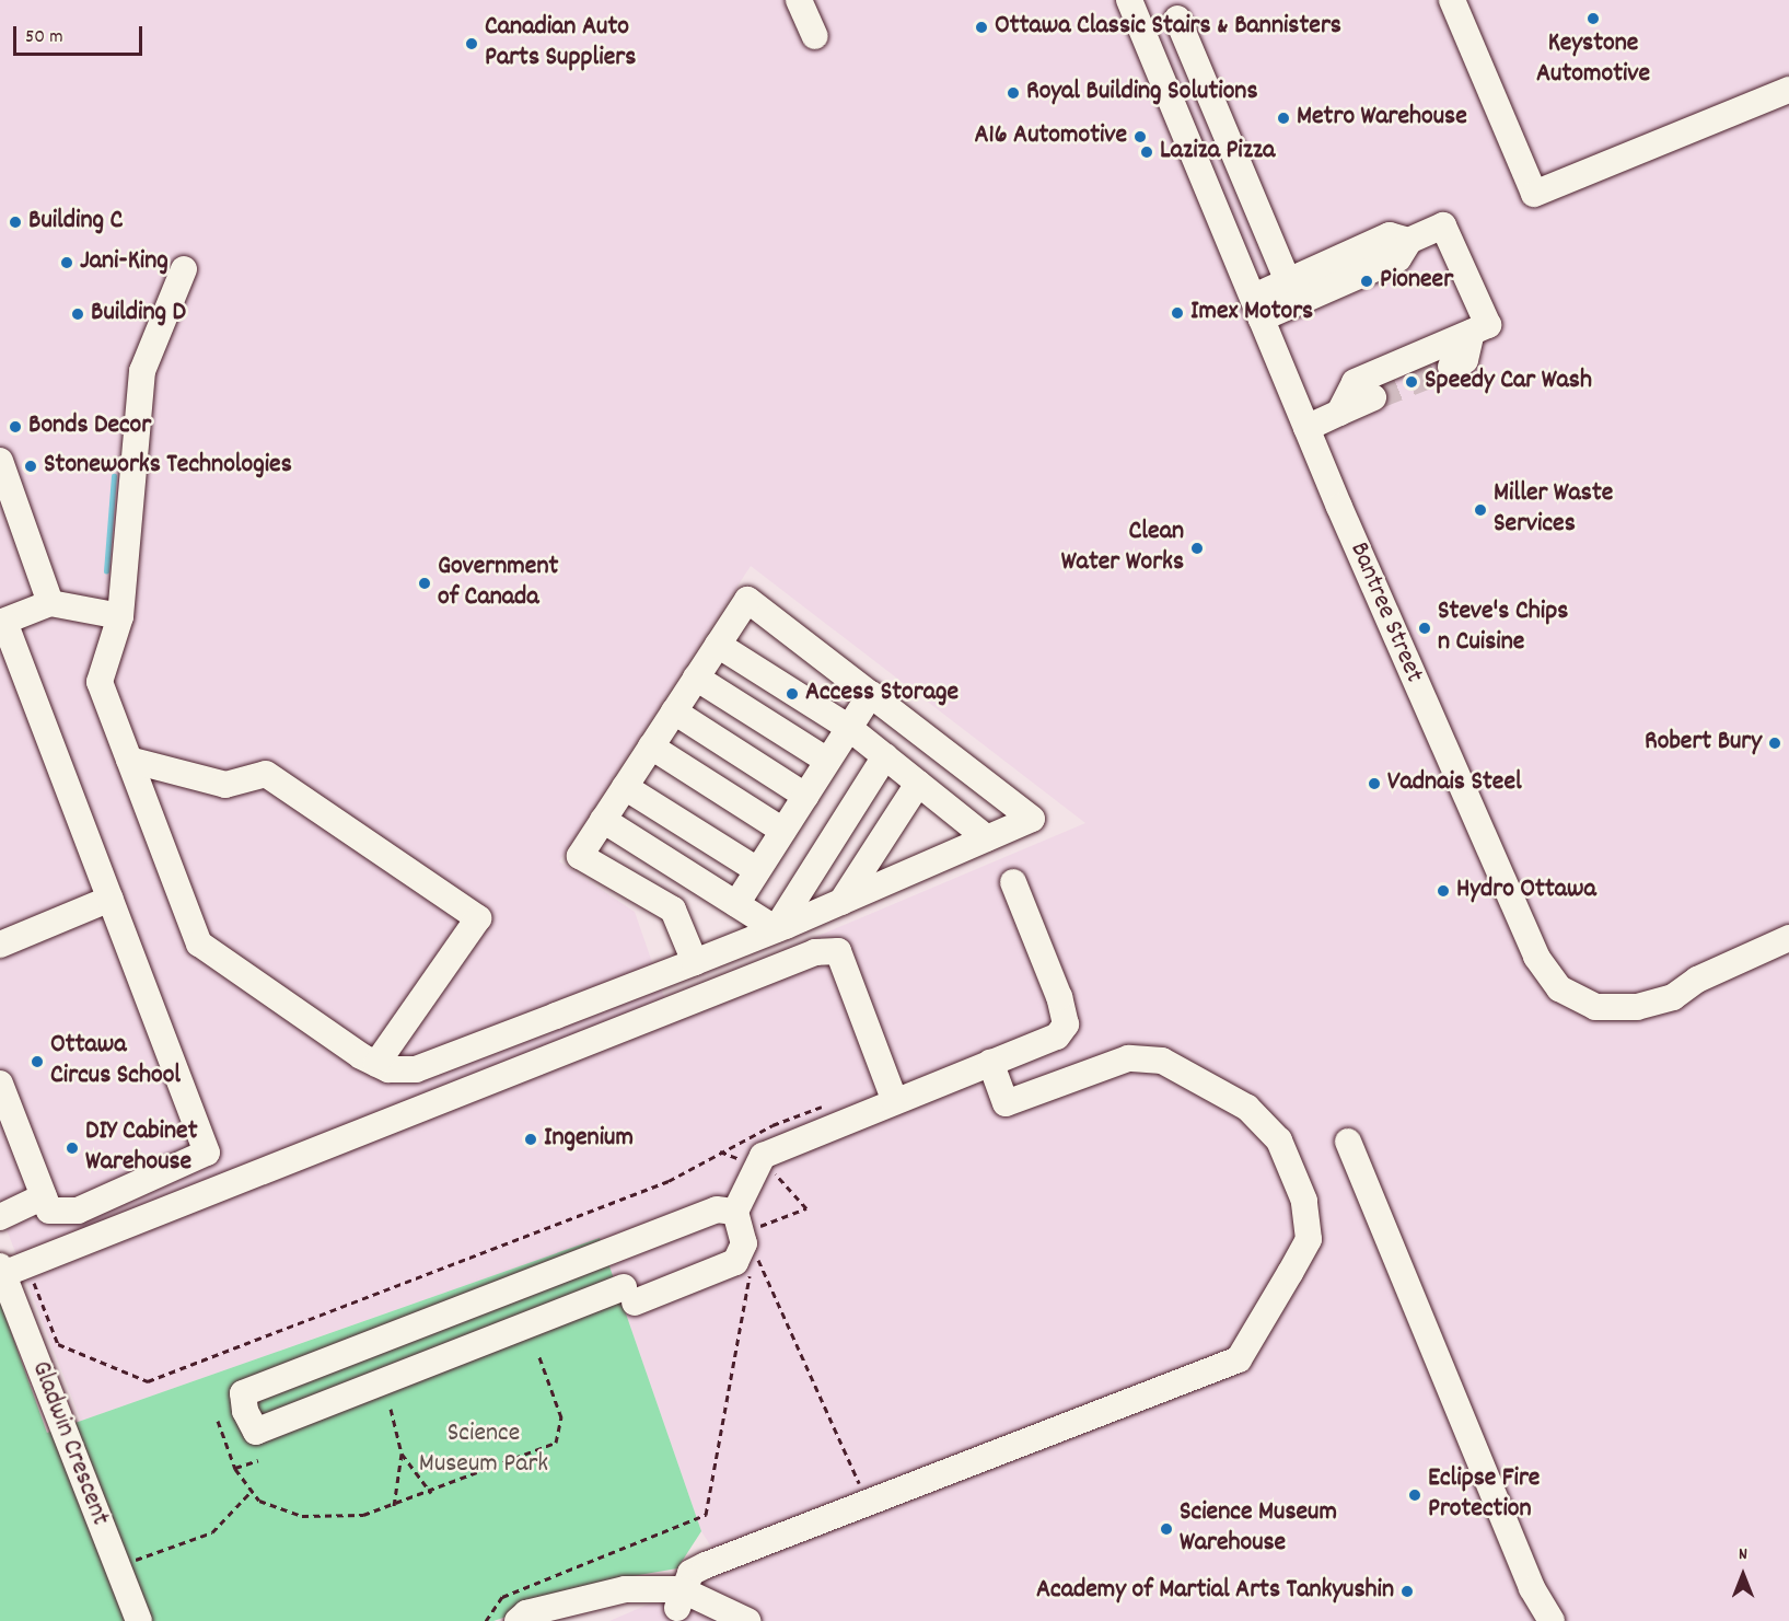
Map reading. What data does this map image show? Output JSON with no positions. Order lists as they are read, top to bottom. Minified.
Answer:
{"streets":{"street":["Bantree Street","Gladwin Crescent"]},"parks":["Science Museum Park"],"places":["Keystone Automotive","Ottawa Classic Stairs & Bannisters","Canadian Auto Parts Suppliers","Royal Building Solutions","Metro Warehouse","A16 Automotive","Laziza Pizza","Building C","Jani-King","Pioneer","Imex Motors","Building D","Speedy Car Wash","Bonds Decor","Stoneworks Technologies","Miller Waste Services","Clean Water Works","Government of Canada","Steve's Chips n Cuisine","Access Storage","Robert Bury","Vadnais Steel","Hydro Ottawa","Ottawa Circus School","Ingenium","DIY Cabinet Warehouse","Eclipse Fire Protection","Science Museum Warehouse","Academy of Martial Arts Tankyushin"],"scale_bar":"50 m","north":"top"}
